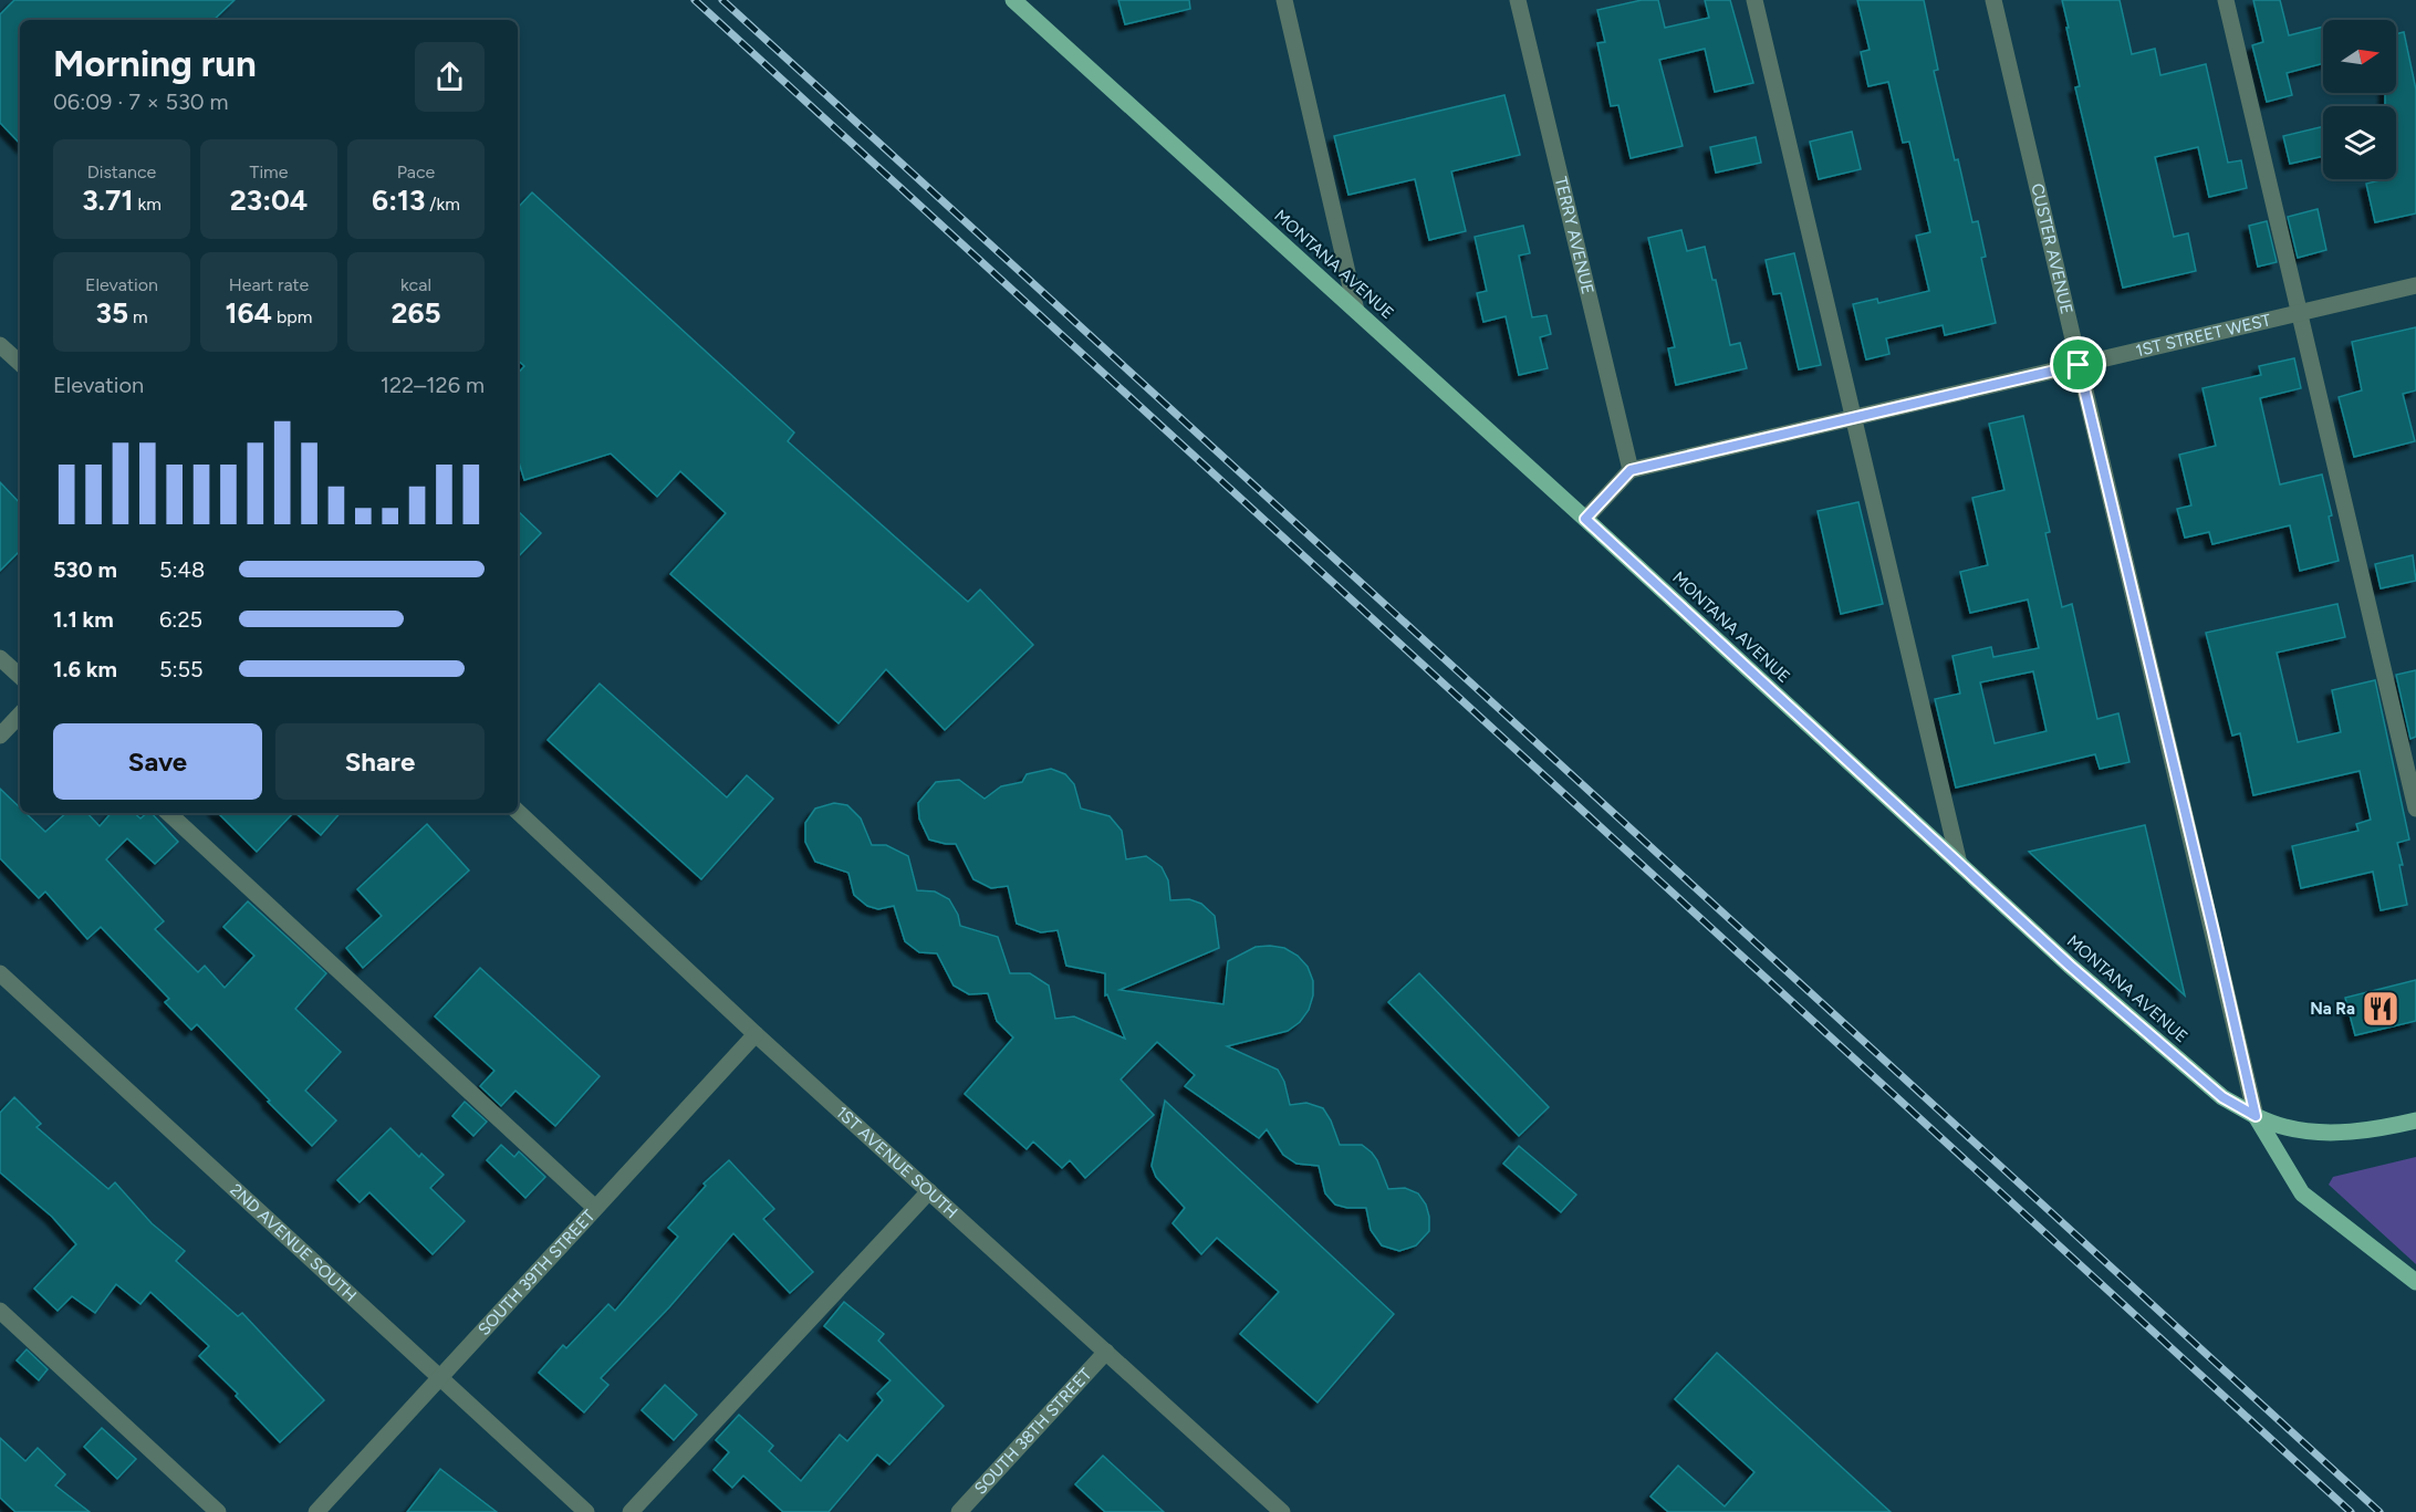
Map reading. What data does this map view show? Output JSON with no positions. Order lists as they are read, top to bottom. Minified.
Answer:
{"streets":{"main road":["MONTANA AVENUE"],"street":["TERRY AVENUE","CUSTER AVENUE","1ST STREET WEST","1ST AVENUE SOUTH","2ND AVENUE SOUTH","SOUTH 39TH STREET","SOUTH 38TH STREET"]},"crossings":[["TERRY AVENUE","1ST STREET WEST"],["CUSTER AVENUE","MONTANA AVENUE"],["CUSTER AVENUE","1ST STREET WEST"],["1ST AVENUE SOUTH","SOUTH 39TH STREET"],["1ST AVENUE SOUTH","SOUTH 38TH STREET"],["2ND AVENUE SOUTH","SOUTH 39TH STREET"]],"places":{"restaurant":["Na Ra"]},"north":"right","page":{"heading":["Morning run","06:09 · 7 × 530 m"],"stats":[["Distance","3.71 km"],["Time","23:04"],["Pace","6:13 /km"],["Elevation","35 m"],["Heart rate","164 bpm"],["kcal","265"]],"chart":["Elevation","122–126 m"],"list":[{"name":"530 m","note":"5:48"},{"name":"1.1 km","note":"6:25"},{"name":"1.6 km","note":"5:55"}],"buttons":["Save","Share"]}}
